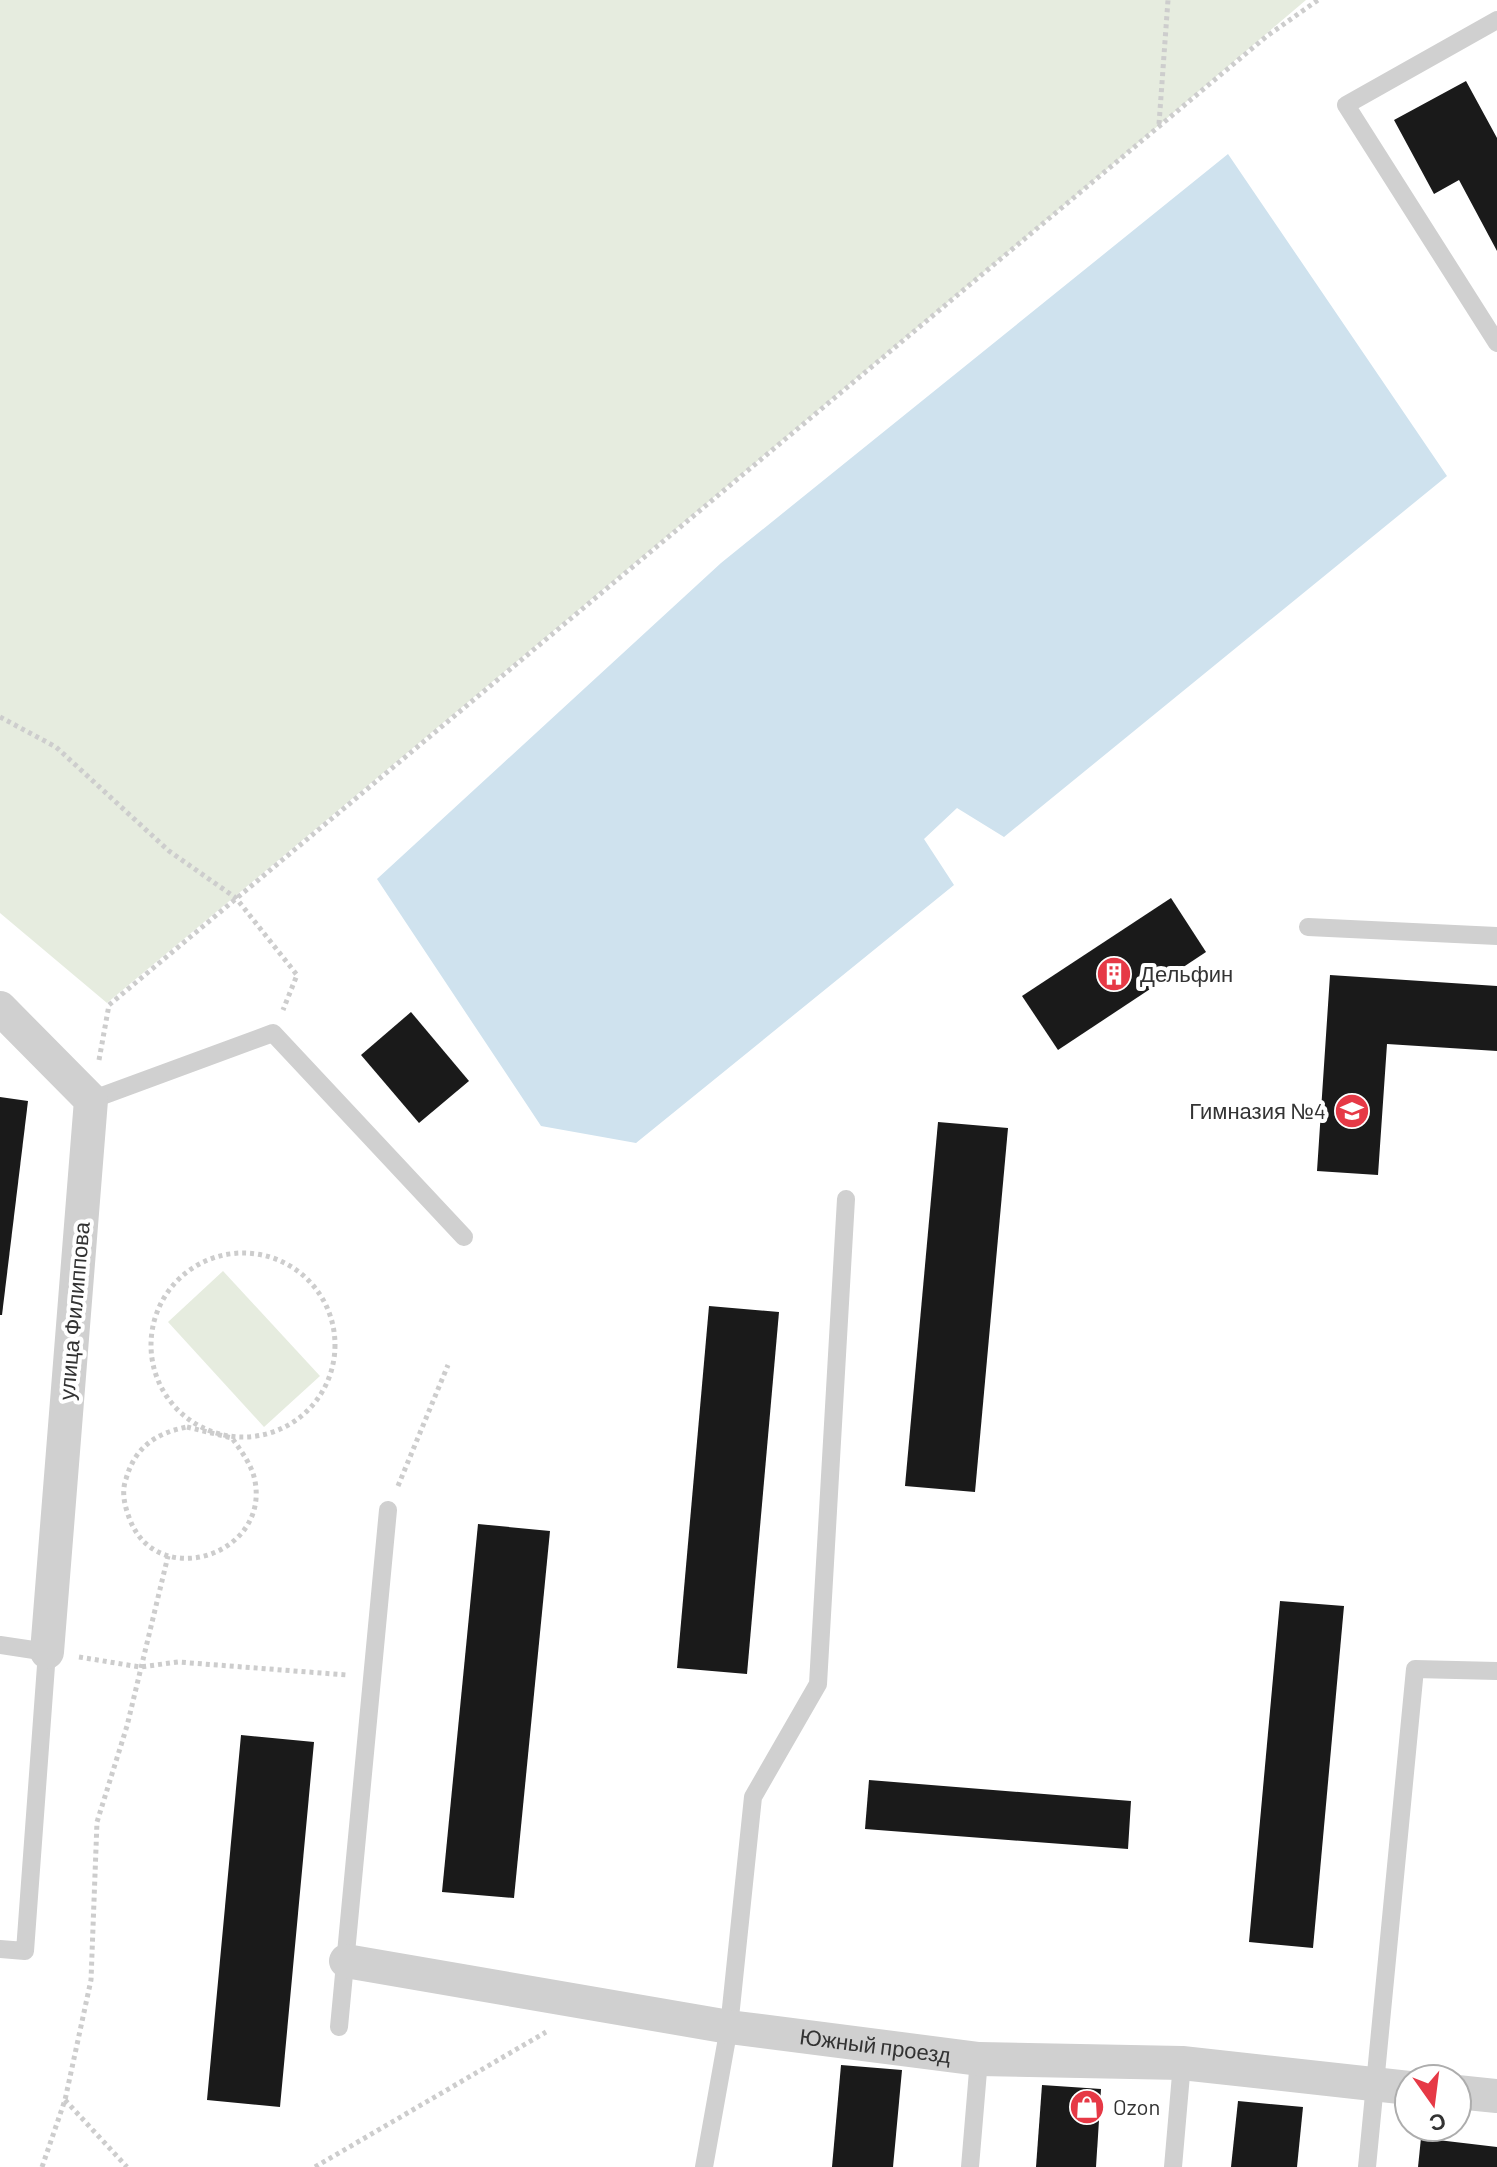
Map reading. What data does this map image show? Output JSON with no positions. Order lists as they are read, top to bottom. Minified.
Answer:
{"streets":{"street":["улица Филиппова","Южный проезд"]},"places":{"building":["Дельфин"],"school or university":["Гимназия №4"],"shop":["Ozon"]},"north":"bottom"}
